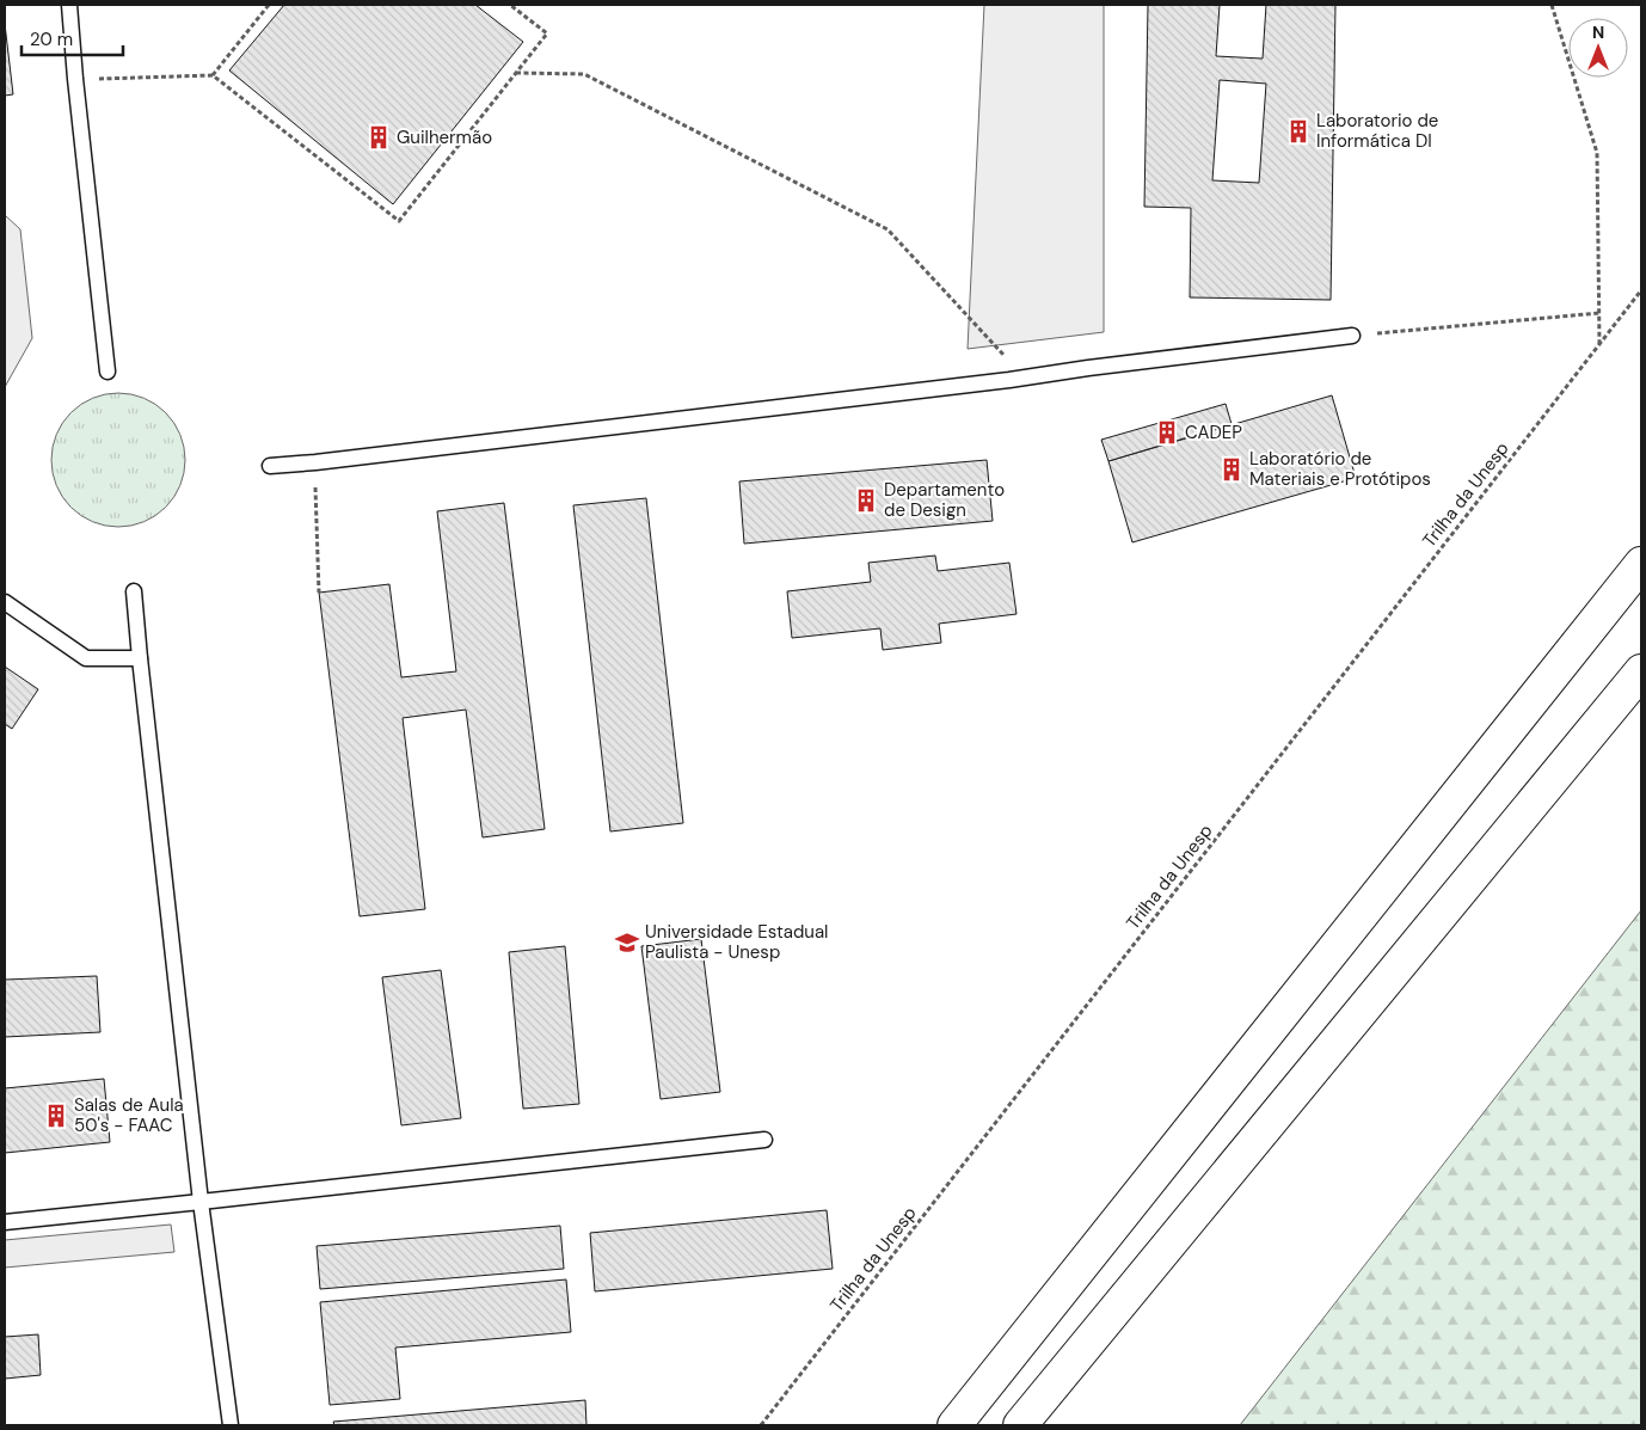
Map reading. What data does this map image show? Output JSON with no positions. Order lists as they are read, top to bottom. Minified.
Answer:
{"streets":{"path":["Trilha da Unesp"]},"places":{"building":["Laboratorio de Informática DI","Guilhermão","CADEP","Laboratório de Materiais e Protótipos","Departamento de Design","Salas de Aula 50's - FAAC"],"school or university":["Universidade Estadual Paulista - Unesp"]},"scale_bar":"20 m","north":"top"}
